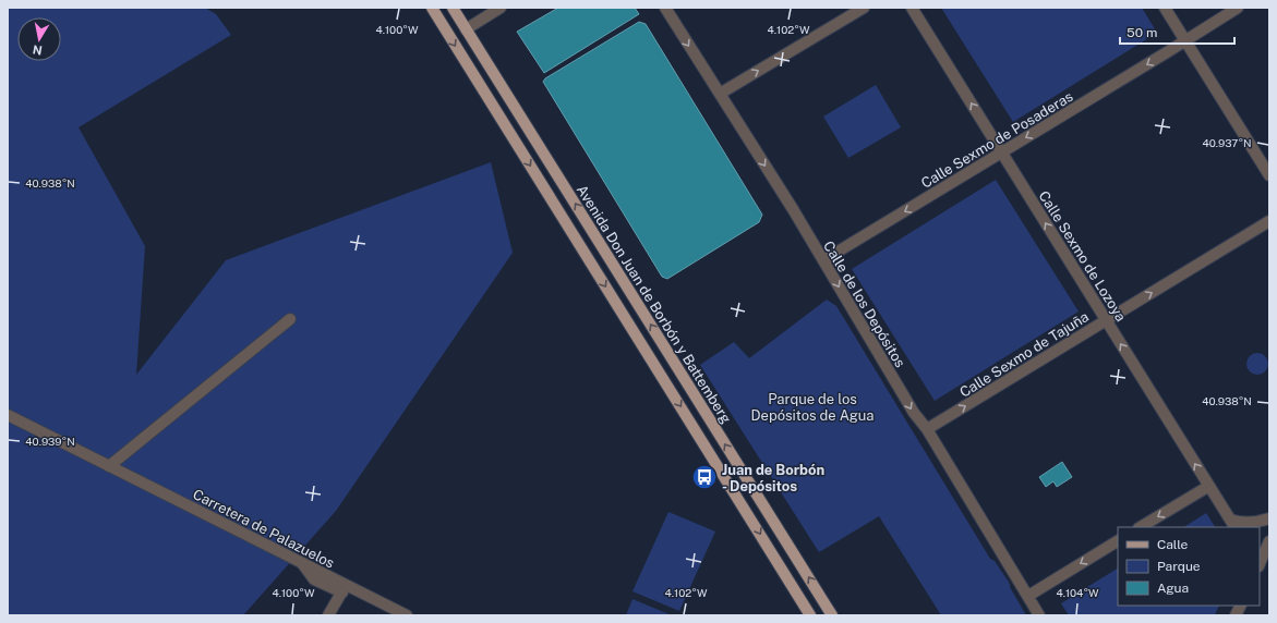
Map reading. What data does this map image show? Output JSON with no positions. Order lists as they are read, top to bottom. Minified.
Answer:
{"streets":{"main road":["Avenida Don Juan de Borbón y Battemberg"],"street":["Calle Sexmo de Posaderas","Calle Sexmo de Lozoya","Calle de los Depósitos","Calle Sexmo de Tajuña","Carretera de Palazuelos"]},"crossings":[["Calle Sexmo de Posaderas","Calle Sexmo de Lozoya"],["Calle Sexmo de Posaderas","Calle de los Depósitos"],["Calle Sexmo de Lozoya","Calle Sexmo de Tajuña"],["Calle de los Depósitos","Calle Sexmo de Tajuña"]],"one_way":["Calle Sexmo de Posaderas","Calle Sexmo de Lozoya","Calle de los Depósitos","Calle Sexmo de Tajuña"],"parks":["Parque de los Depósitos de Agua"],"places":{"bus stop":["Juan de Borbón - Depósitos"]},"legend":["Calle","Parque","Agua"],"scale_bar":"50 m","north":"bottom","coordinates":["4.100°W","4.102°W","40.937°N","40.938°N","40.939°N","4.104°W"]}
